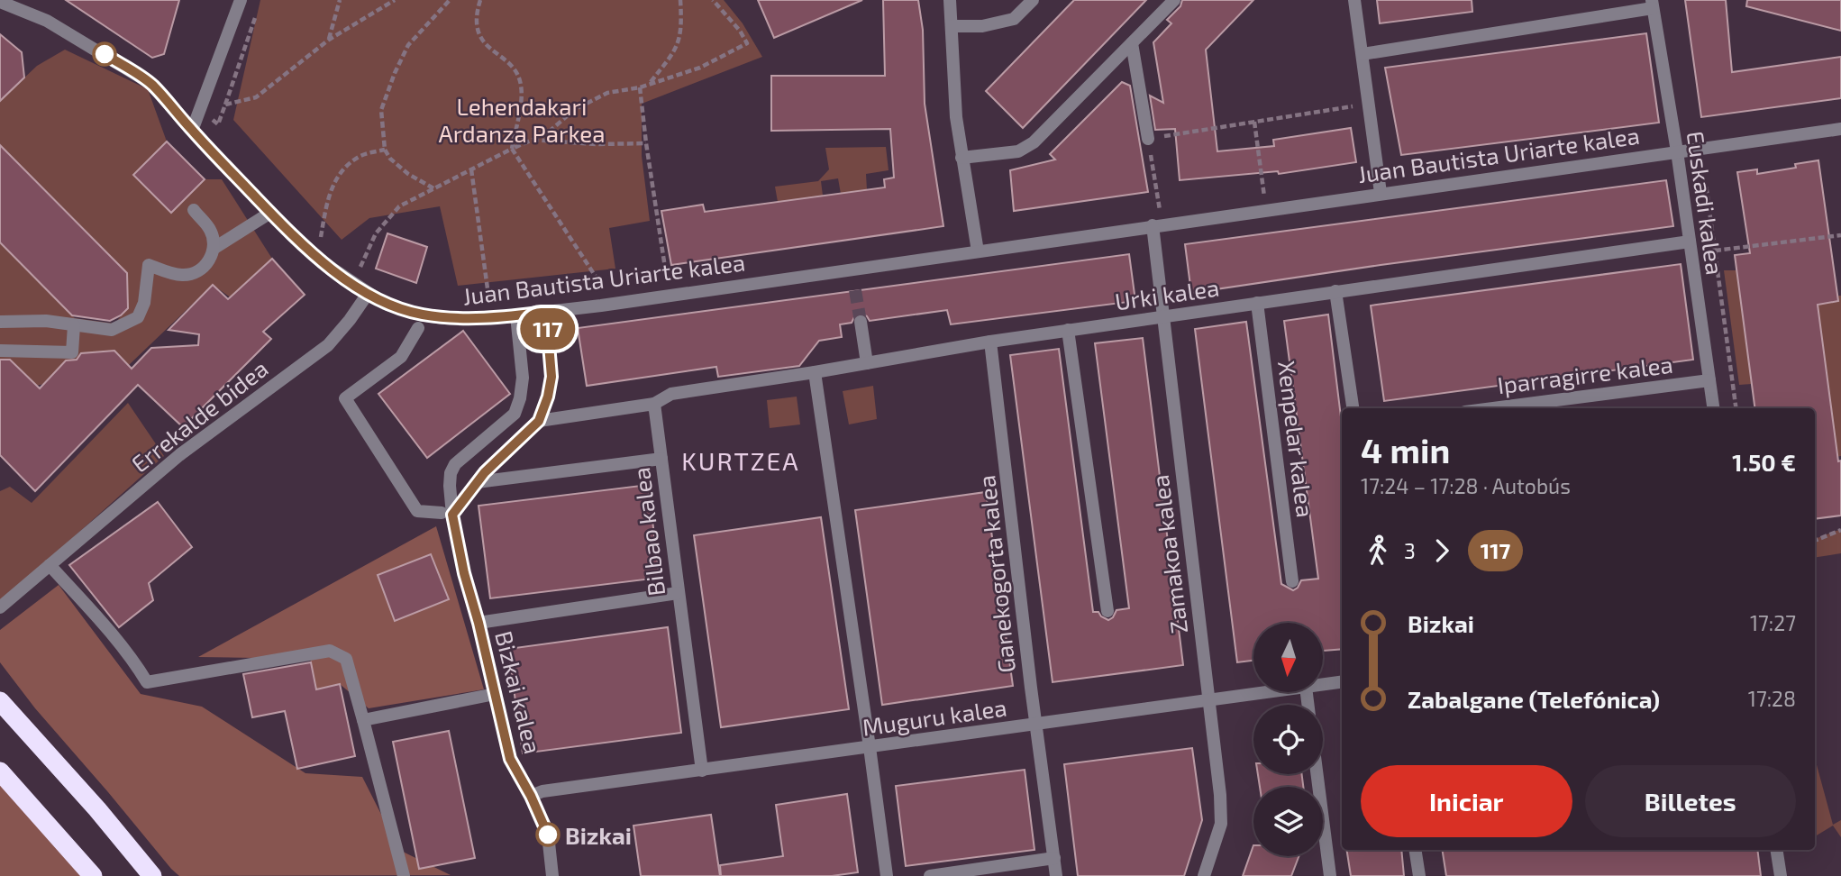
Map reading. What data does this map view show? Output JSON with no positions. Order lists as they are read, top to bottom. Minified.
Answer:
{"streets":{"street":["Juan Bautista Uriarte kalea","Euskadi kalea","Urki kalea","Iparragirre kalea","Errekalde bidea","Xenpelar kalea","Bilbao kalea","Zamakoa kalea","Ganekogorta kalea","Bizkai kalea","Muguru kalea"]},"crossings":[["Juan Bautista Uriarte kalea","Euskadi kalea"],["Juan Bautista Uriarte kalea","Errekalde bidea"],["Juan Bautista Uriarte kalea","Zamakoa kalea"],["Juan Bautista Uriarte kalea","Bizkai kalea"],["Euskadi kalea","Urki kalea"],["Euskadi kalea","Iparragirre kalea"],["Urki kalea","Xenpelar kalea"],["Urki kalea","Bilbao kalea"],["Urki kalea","Zamakoa kalea"],["Urki kalea","Ganekogorta kalea"],["Bilbao kalea","Muguru kalea"],["Zamakoa kalea","Muguru kalea"],["Ganekogorta kalea","Muguru kalea"],["Bizkai kalea","Muguru kalea"]],"districts":["KURTZEA"],"parks":["Lehendakari Ardanza Parkea"],"places":["Bizkai"],"lines":["bus line 117"],"north":"bottom","page":{"on_map":"117","heading":["4 min","17:24 – 17:28 · Autobús","1.50 €"],"legs":["3","117"],"list":[{"name":"Bizkai","value":"17:27"},{"name":"Zabalgane (Telefónica)","value":"17:28"}],"buttons":["Iniciar","Billetes"]}}
